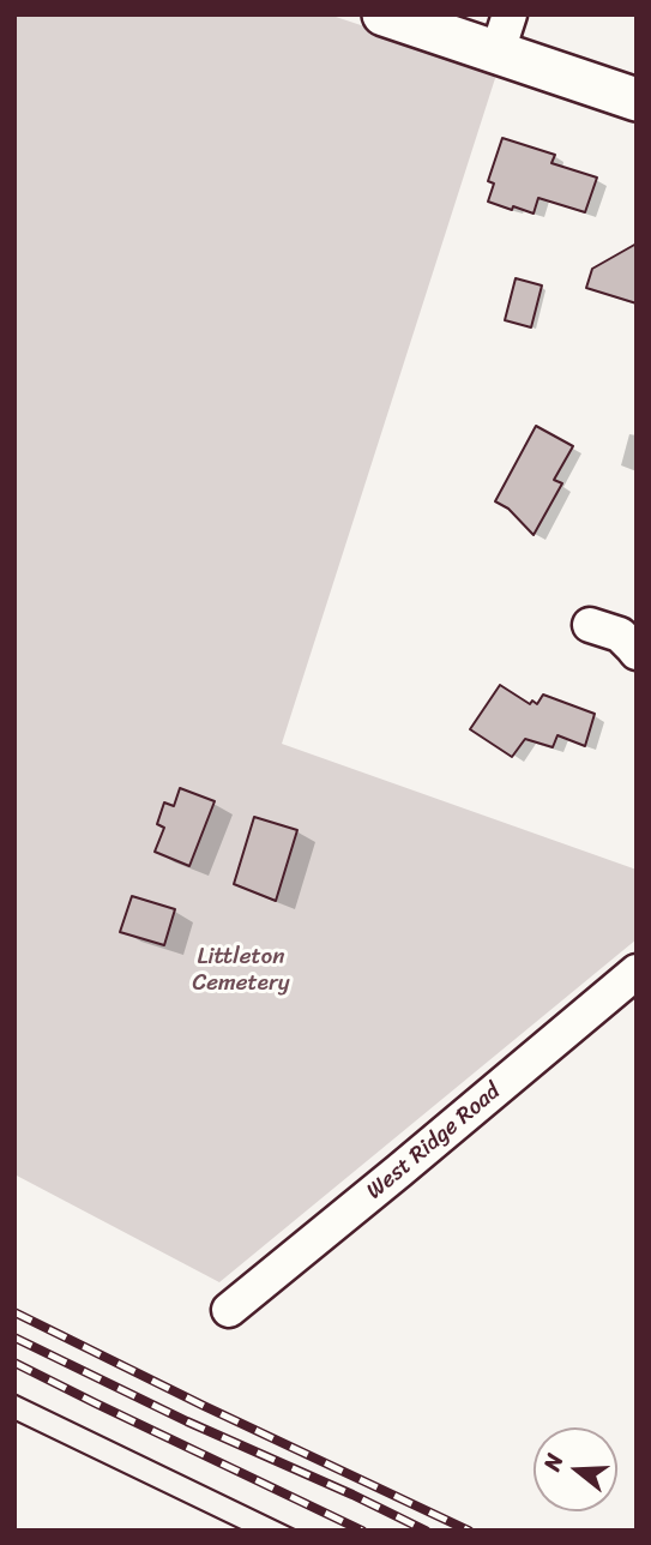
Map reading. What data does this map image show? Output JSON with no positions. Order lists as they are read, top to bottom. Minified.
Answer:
{"streets":{"street":["West Ridge Road"]},"parks":["Littleton Cemetery"],"north":"left"}
